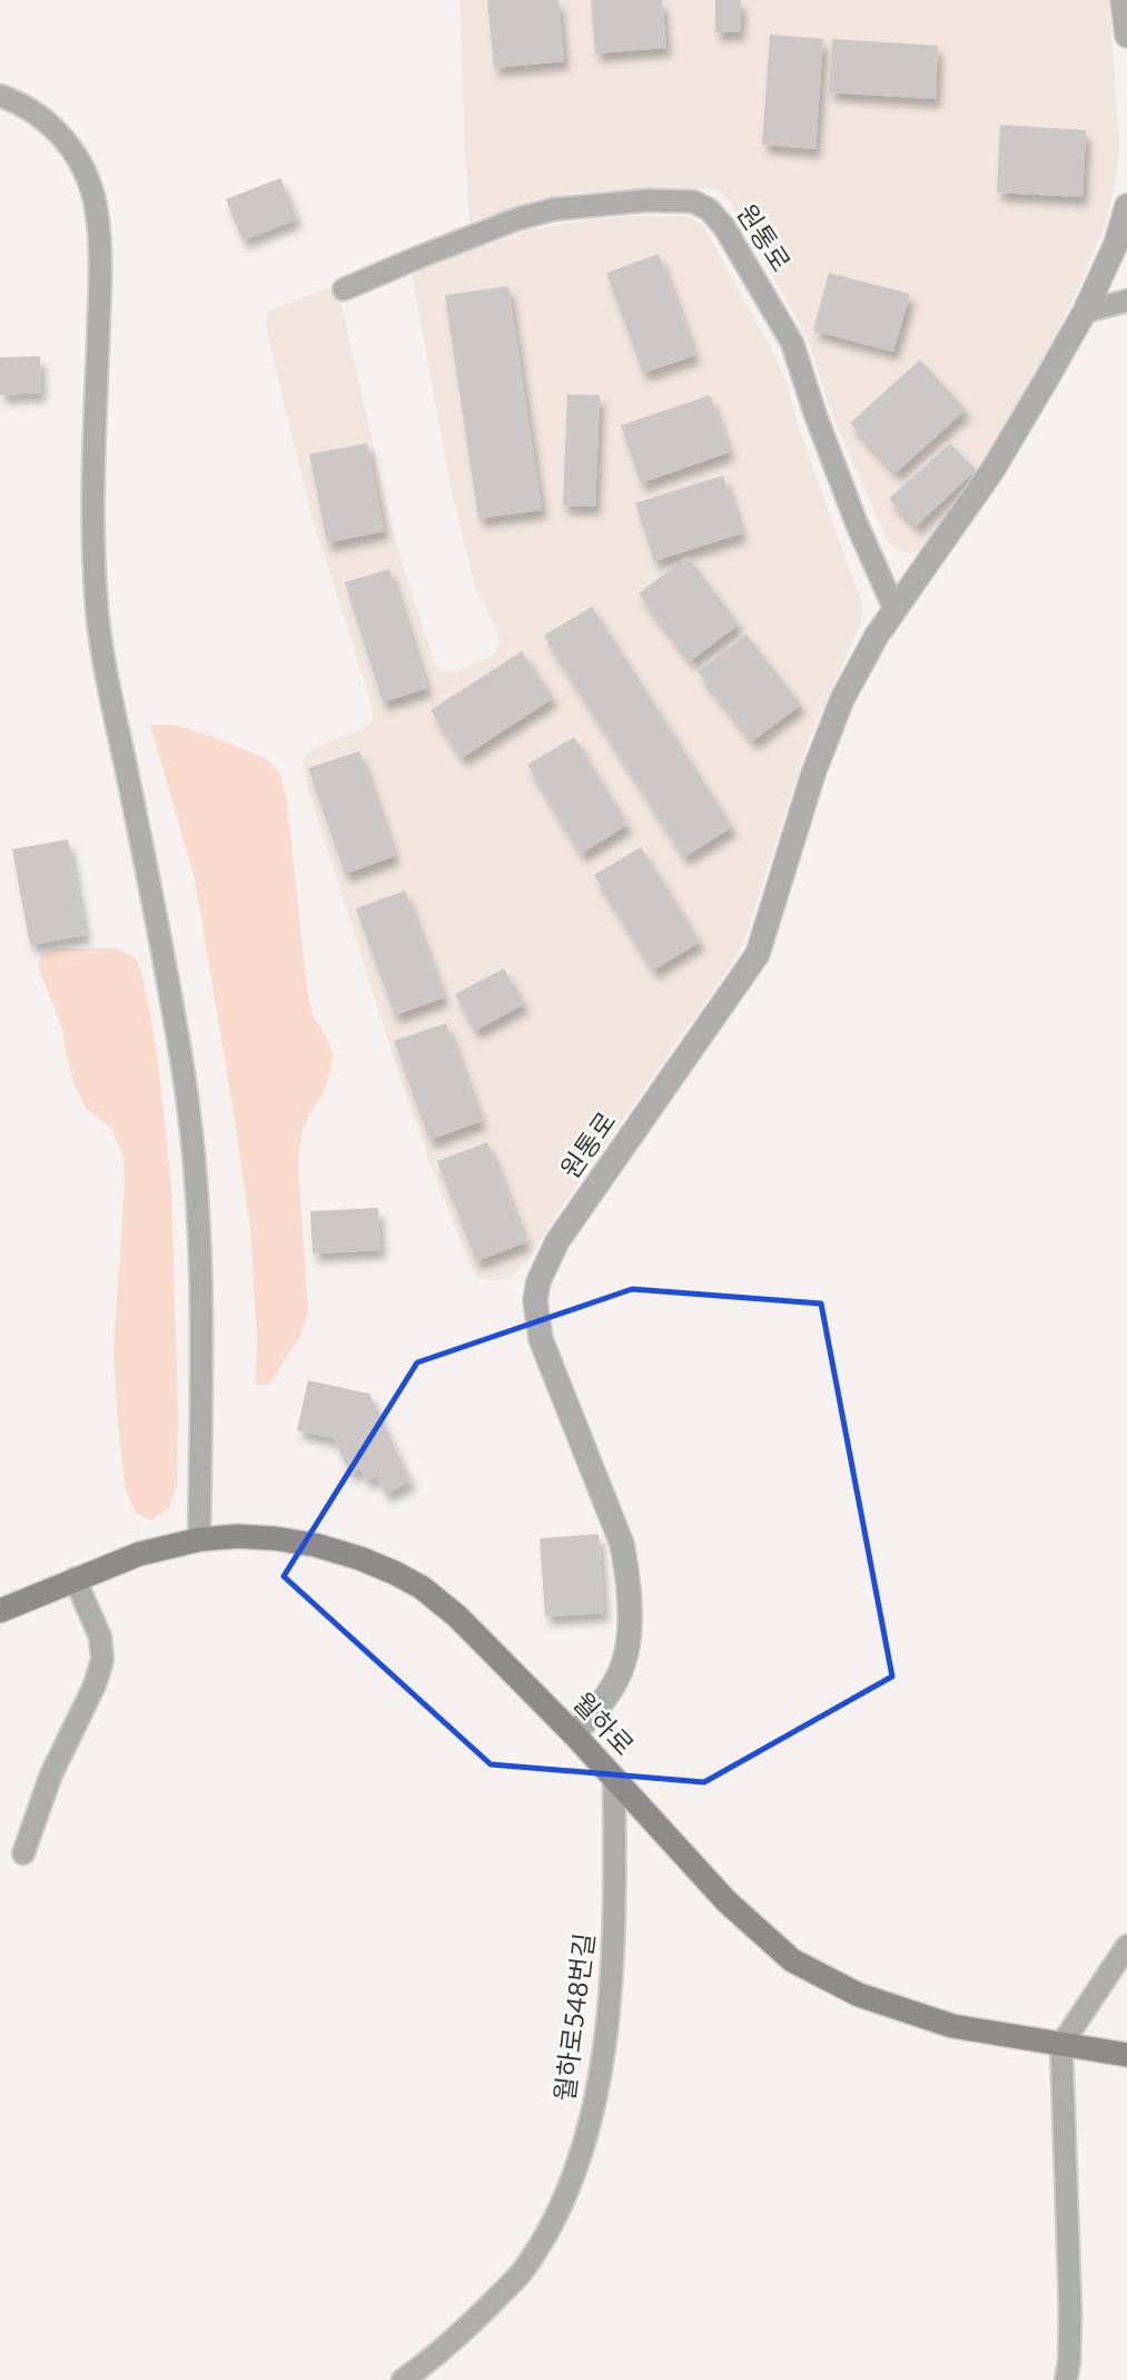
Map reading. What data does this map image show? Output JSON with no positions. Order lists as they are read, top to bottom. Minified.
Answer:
{"streets":{"street":["원통로","월하로"],"lane":["월하로548번길"]},"crossings":[["원통로","월하로"],["월하로","월하로548번길"]]}
